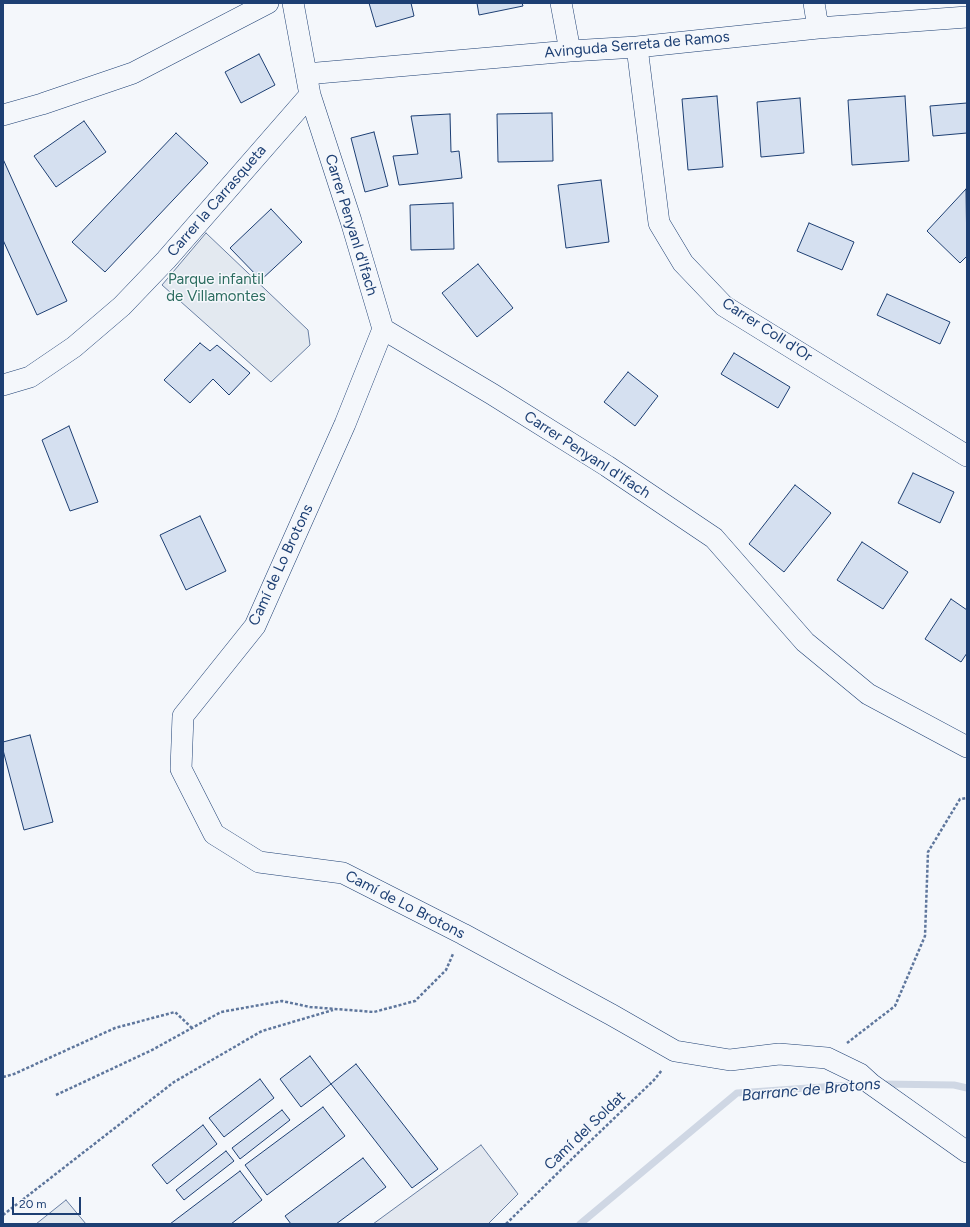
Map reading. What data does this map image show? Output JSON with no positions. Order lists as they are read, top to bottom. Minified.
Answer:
{"streets":{"street":["Avinguda Serreta de Ramos","Carrer la Carrasqueta","Carrer Penyanl d'Ifach","Carrer Coll d'Or","Camí de Lo Brotons"],"path":["Camí del Soldat"]},"crossings":[["Avinguda Serreta de Ramos","Carrer Penyanl d'Ifach"],["Avinguda Serreta de Ramos","Carrer Coll d'Or"],["Carrer la Carrasqueta","Carrer Penyanl d'Ifach"],["Carrer Penyanl d'Ifach","Camí de Lo Brotons"],["Camí de Lo Brotons","Camí del Soldat"]],"water":["Barranc de Brotons"],"parks":["Parque infantil de Villamontes"],"scale_bar":"20 m"}
